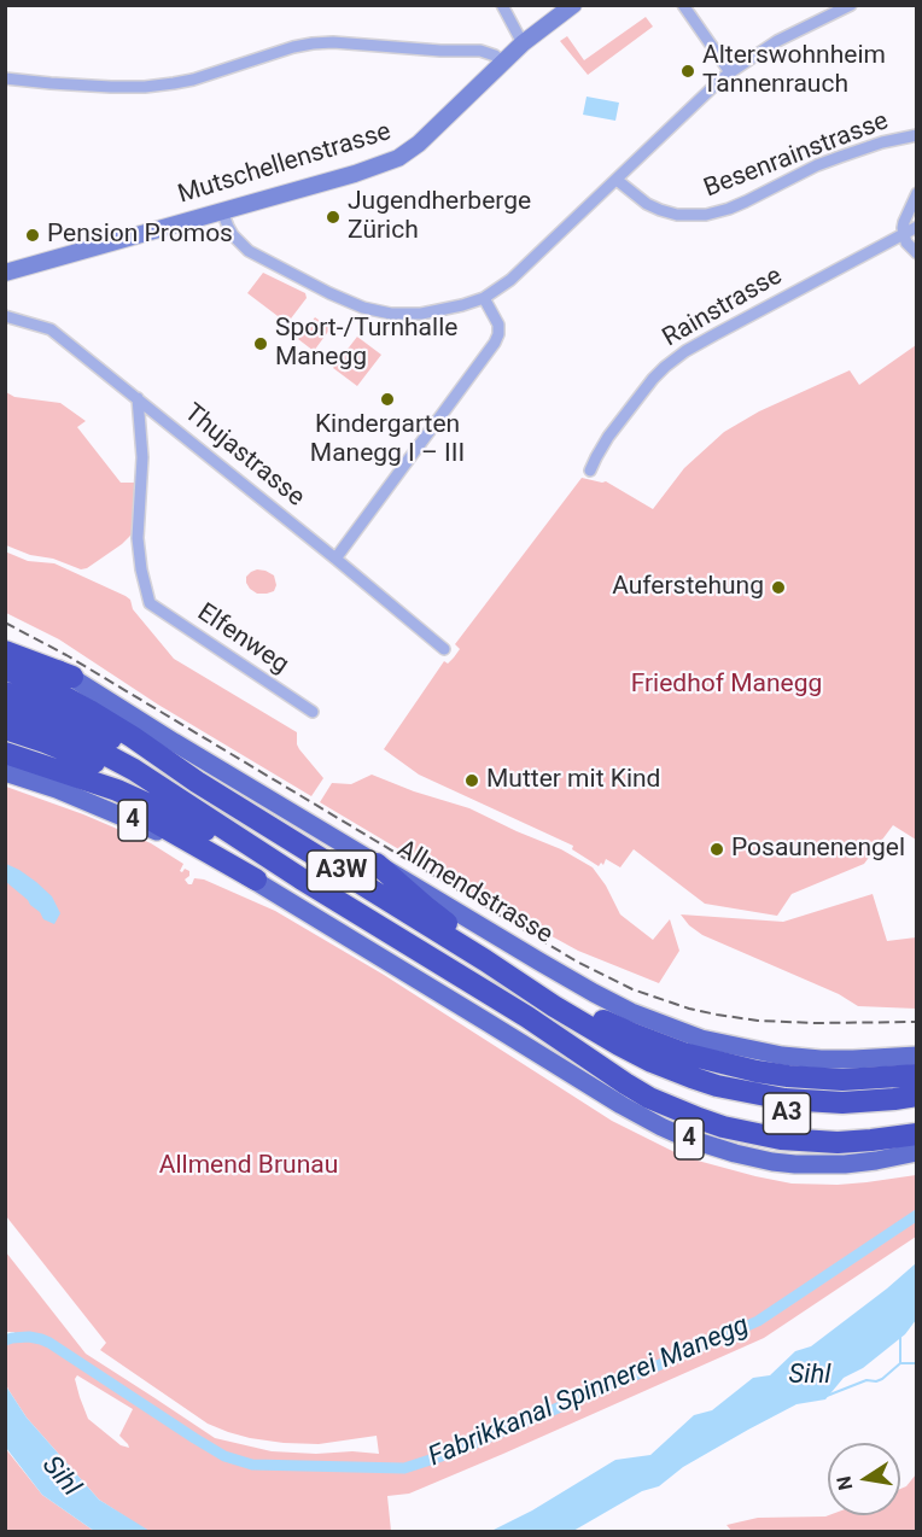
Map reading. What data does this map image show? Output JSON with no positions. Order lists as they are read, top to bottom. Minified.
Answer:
{"streets":{"highway":["A3W","A3"],"main road":["4","Allmendstrasse"],"street":["Besenrainstrasse","Mutschellenstrasse","Rainstrasse","Thujastrasse","Elfenweg"]},"crossings":[["Thujastrasse","Elfenweg"],["A3W","A3"]],"water":["Sihl","Fabrikkanal Spinnerei Manegg"],"parks":["Friedhof Manegg","Allmend Brunau"],"places":["Alterswohnheim Tannenrauch","Jugendherberge Zürich","Pension Promos","Sport-/Turnhalle Manegg","Kindergarten Manegg I – III","Auferstehung","Mutter mit Kind","Posaunenengel"],"north":"left"}
